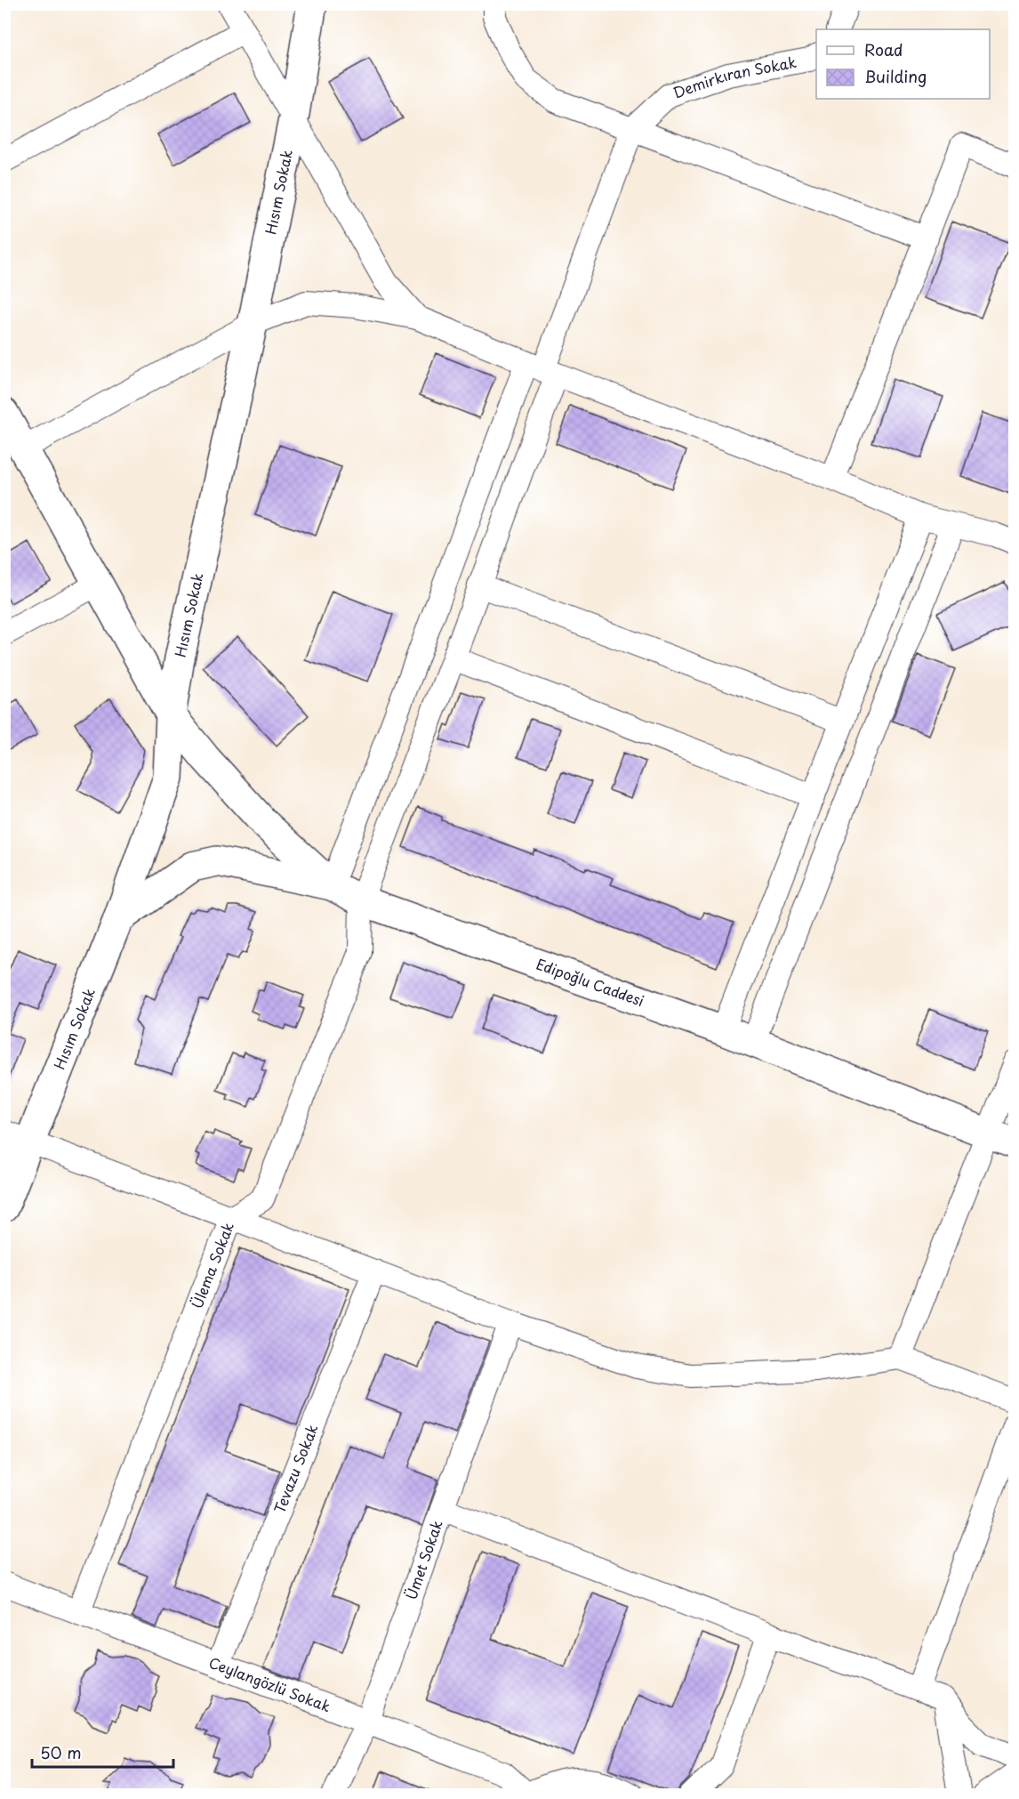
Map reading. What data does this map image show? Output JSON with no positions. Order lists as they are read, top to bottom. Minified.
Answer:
{"streets":{"street":["Demirkıran Sokak","Hısım Sokak","Edipoğlu Caddesi","Ülema Sokak","Tevazu Sokak","Ümet Sokak","Ceylangözlü Sokak"]},"crossings":[["Hısım Sokak","Edipoğlu Caddesi"],["Edipoğlu Caddesi","Ülema Sokak"],["Ülema Sokak","Ceylangözlü Sokak"],["Tevazu Sokak","Ceylangözlü Sokak"],["Ümet Sokak","Ceylangözlü Sokak"]],"legend":["Road","Building"],"scale_bar":"50 m"}
